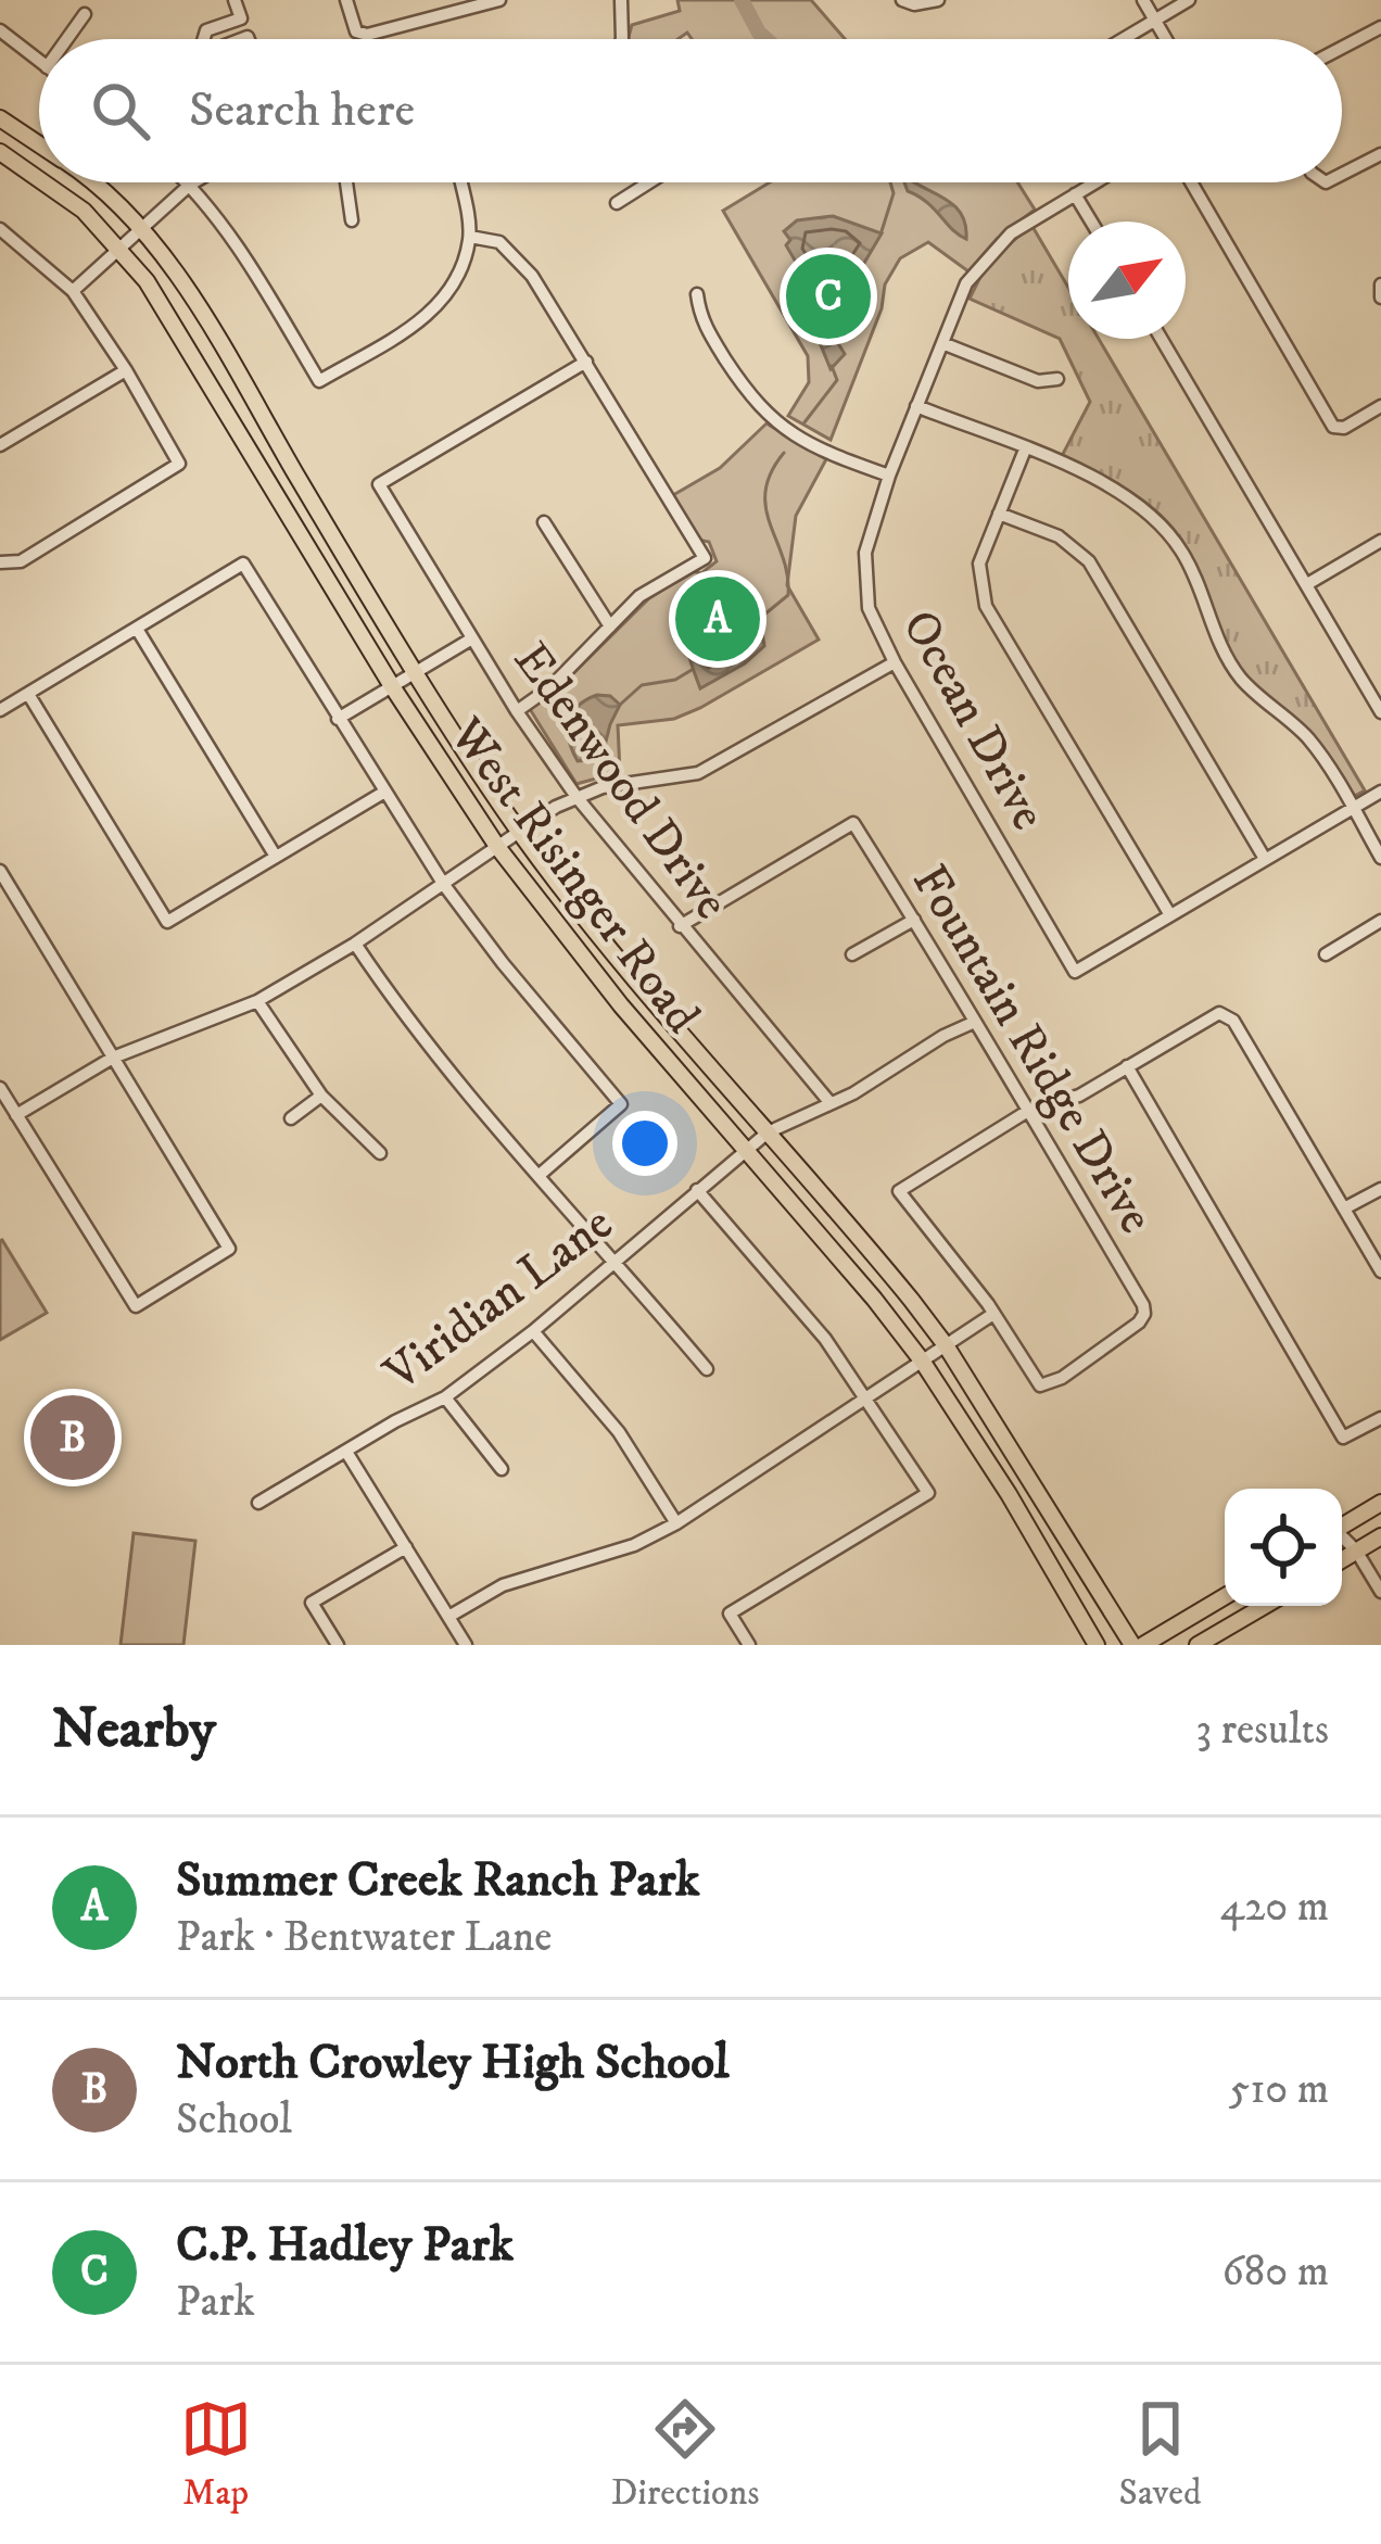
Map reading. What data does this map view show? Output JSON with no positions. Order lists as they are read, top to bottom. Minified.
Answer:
{"streets":{"main road":["West Risinger Road"],"street":["Ocean Drive","Edenwood Drive","Fountain Ridge Drive","Viridian Lane"]},"crossings":[["Edenwood Drive","Fountain Ridge Drive"],["Edenwood Drive","Viridian Lane"],["West Risinger Road","Viridian Lane"],["Fountain Ridge Drive","Viridian Lane"]],"north":"top right","page":{"search":"Search here","pins":["C","A","B"],"heading":["Nearby","3 results"],"list":[{"mark":"A","name":"Summer Creek Ranch Park","note":"Park · Bentwater Lane","value":"420 m"},{"mark":"B","name":"North Crowley High School","note":"School","value":"510 m"},{"mark":"C","name":"C.P. Hadley Park","note":"Park","value":"680 m"}],"nav":["Map","Directions","Saved"]}}
